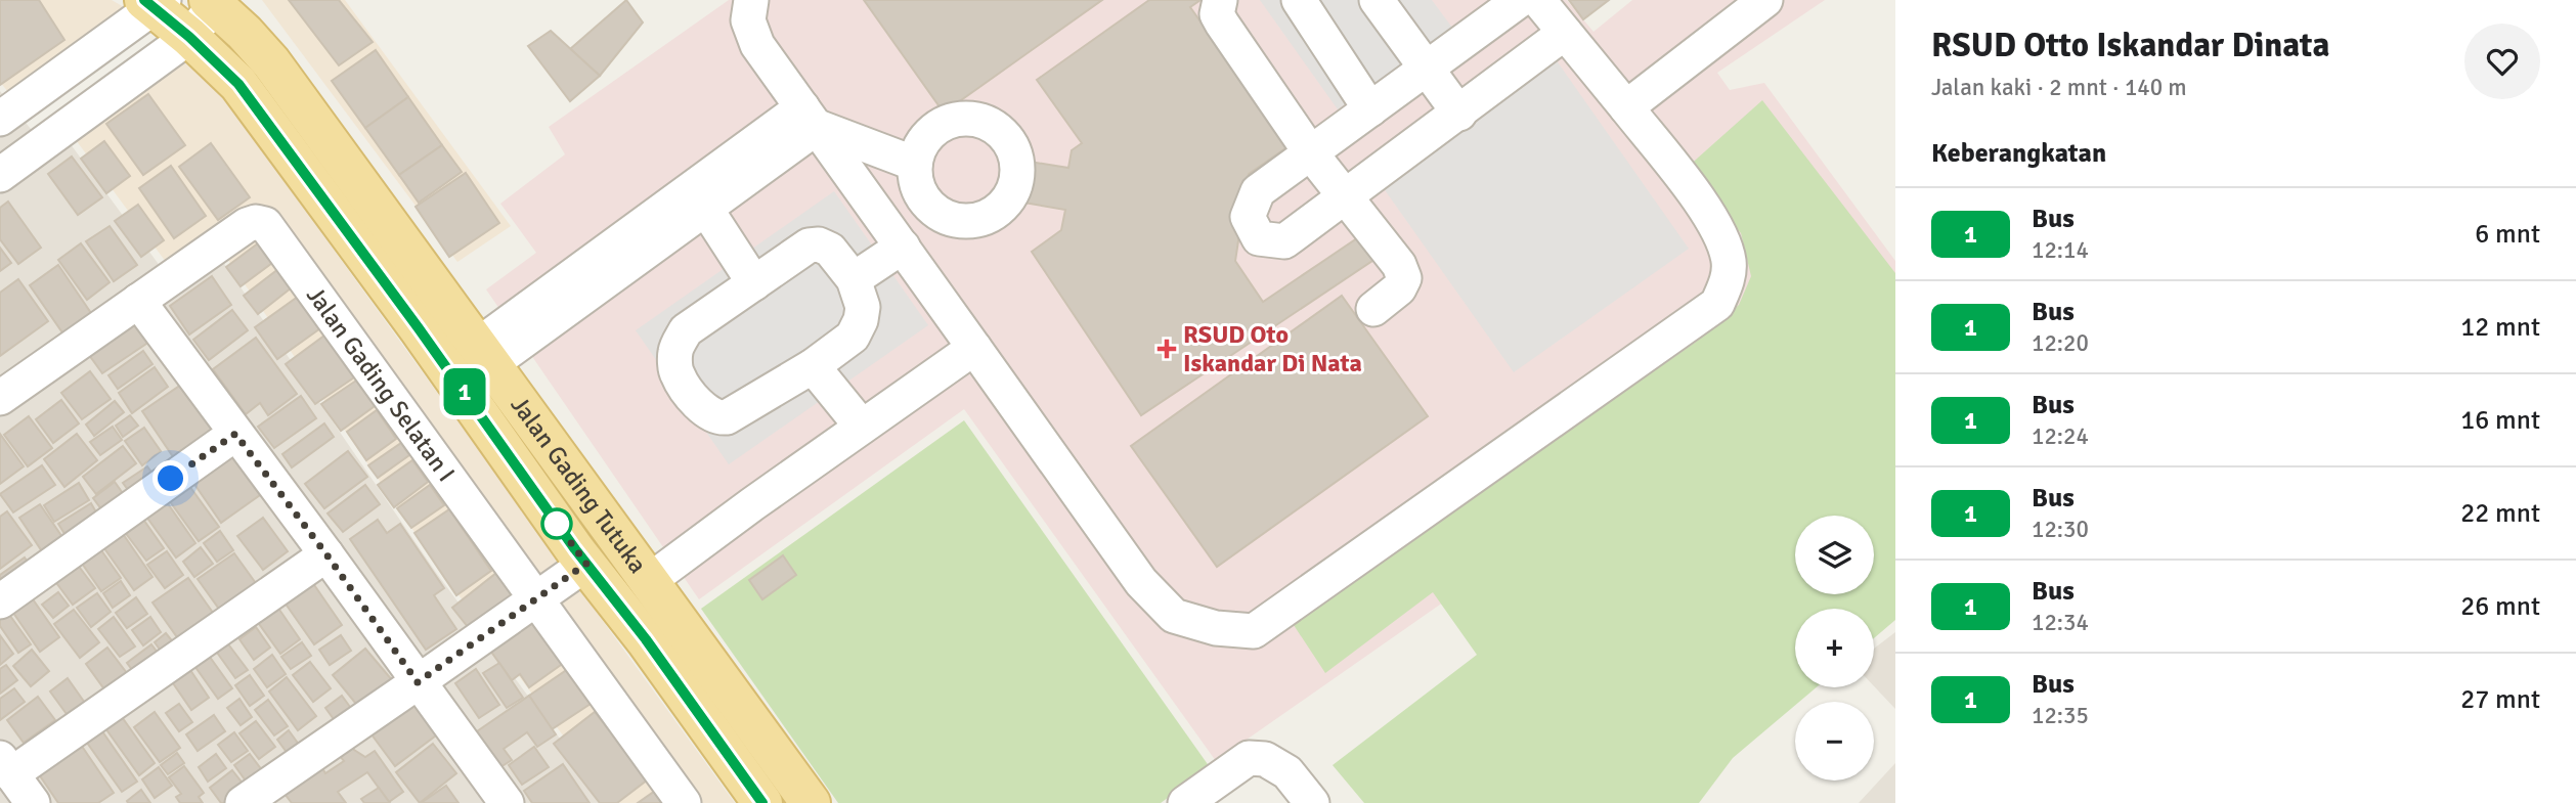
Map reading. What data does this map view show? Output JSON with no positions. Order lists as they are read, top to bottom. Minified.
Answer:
{"streets":{"main road":["Jalan Gading Tutuka"],"street":["Jalan Gading Selatan I"]},"places":{"health":["RSUD Oto Iskandar Di Nata"]},"lines":["bus line 1"],"page":{"on_map":"1","heading":[["RSUD Otto Iskandar Dinata","Jalan kaki · 2 mnt · 140 m"],"Keberangkatan"],"list":[{"mark":"1","name":"Bus","note":"12:14","value":"6 mnt"},{"mark":"1","name":"Bus","note":"12:20","value":"12 mnt"},{"mark":"1","name":"Bus","note":"12:24","value":"16 mnt"},{"mark":"1","name":"Bus","note":"12:30","value":"22 mnt"},{"mark":"1","name":"Bus","note":"12:34","value":"26 mnt"},{"mark":"1","name":"Bus","note":"12:35","value":"27 mnt"}],"map_buttons":["+","−"]}}
